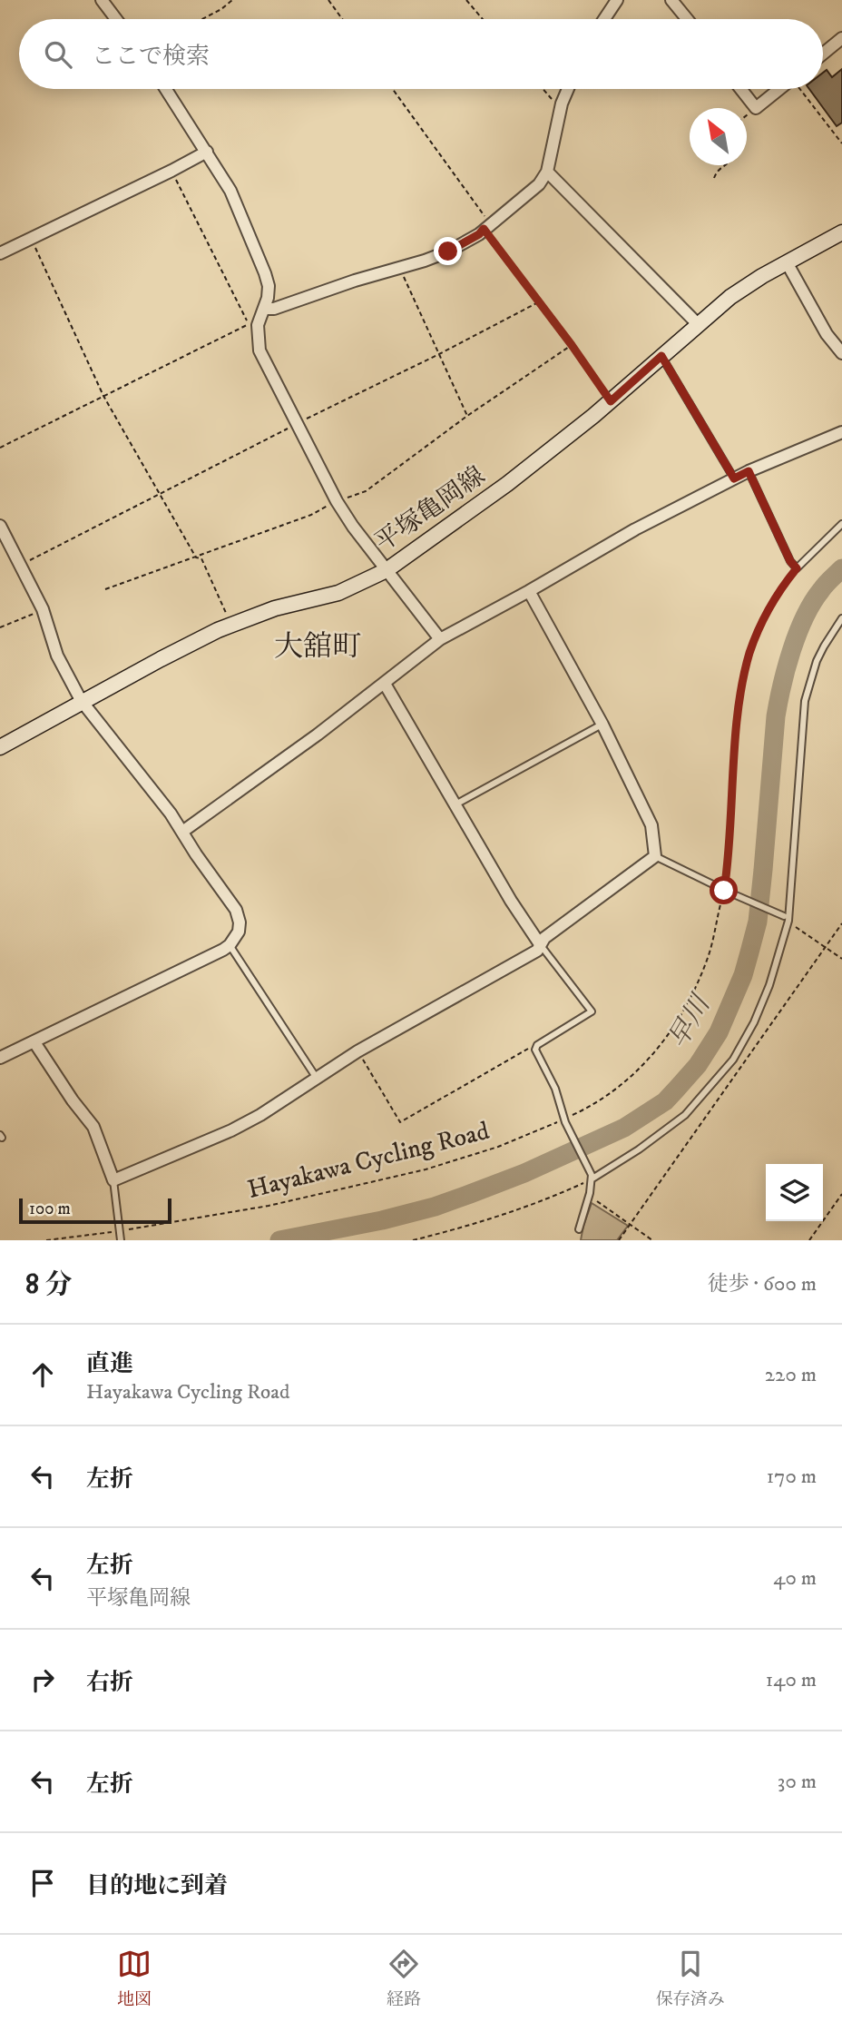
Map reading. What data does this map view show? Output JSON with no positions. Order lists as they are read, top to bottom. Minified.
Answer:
{"streets":{"main road":["平塚亀岡線"],"path":["Hayakawa Cycling Road"]},"districts":["大舘町"],"water":["早川"],"scale_bar":"100 m","north":"top left","page":{"search":"ここで検索","scale":"100 m","heading":["8 分","徒歩 · 600 m"],"list":[["直進","Hayakawa Cycling Road","220 m"],["左折","170 m"],["左折","平塚亀岡線","40 m"],["右折","140 m"],["左折","30 m"],"目的地に到着"],"nav":["地図","経路","保存済み"]}}
